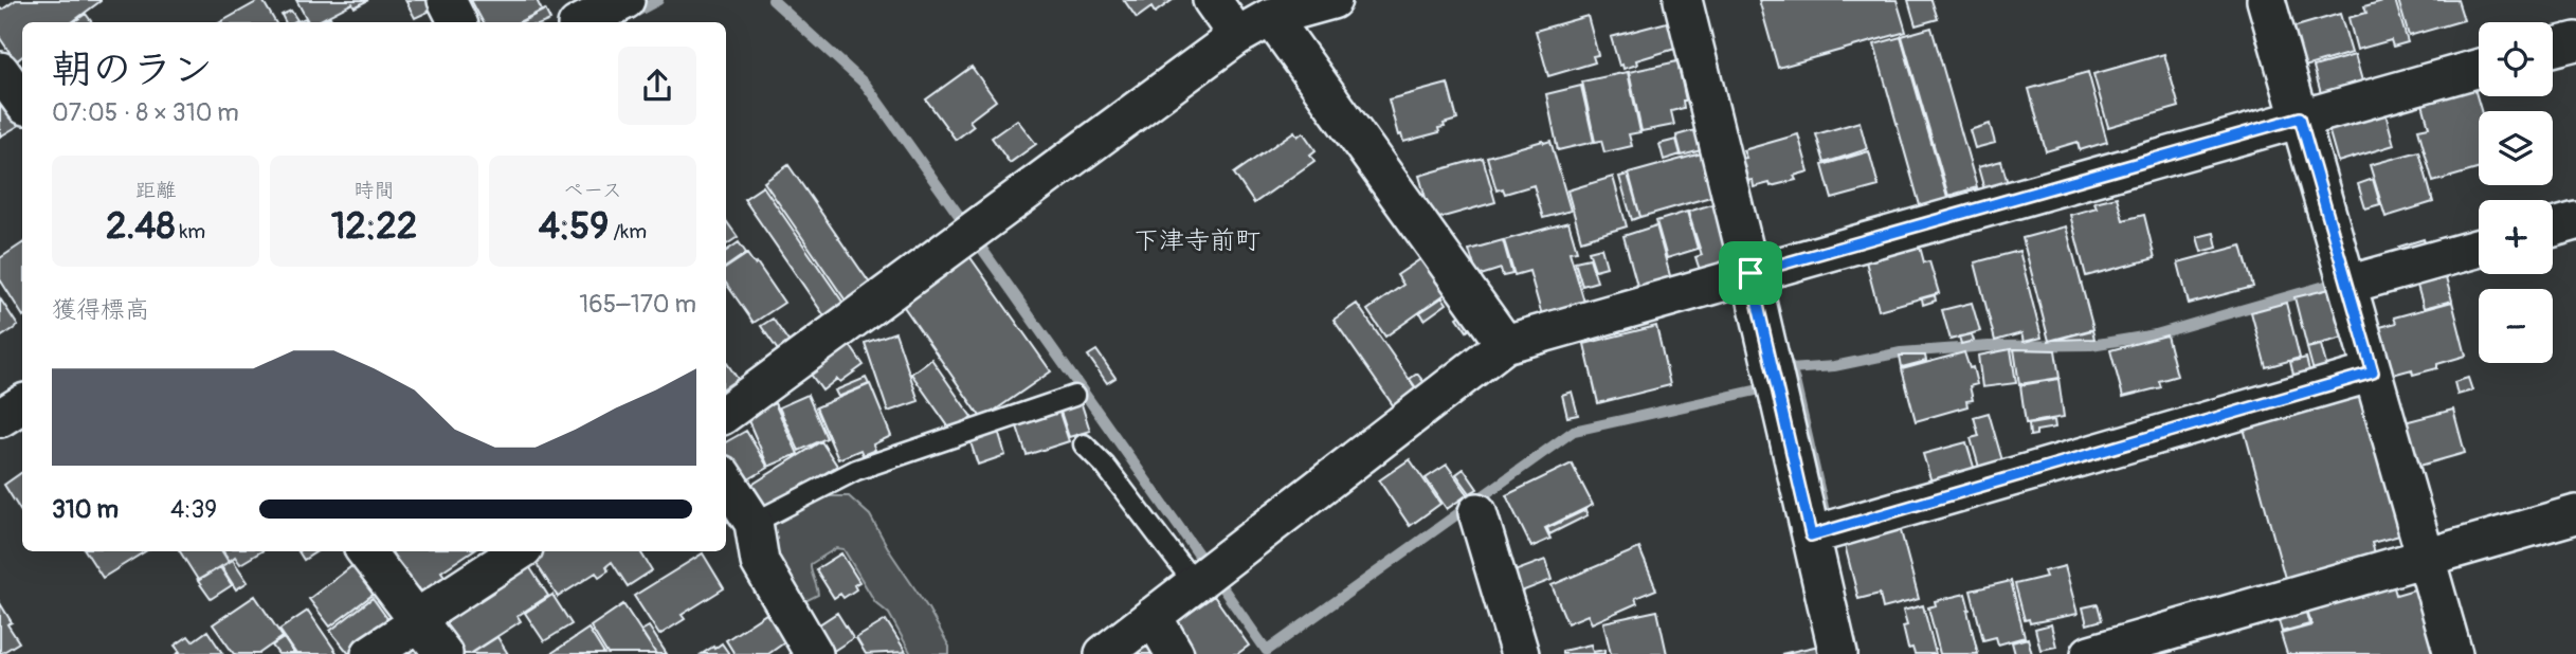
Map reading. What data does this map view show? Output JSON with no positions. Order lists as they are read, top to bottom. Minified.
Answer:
{"districts":["下津寺前町"],"page":{"map_buttons":["+","−"],"heading":["朝のラン","07:05 · 8 × 310 m"],"stats":[["距離","2.48 km"],["時間","12:22"],["ペース","4:59 /km"]],"chart":["獲得標高","165–170 m"],"list":[{"name":"310 m","note":"4:39"}]}}
